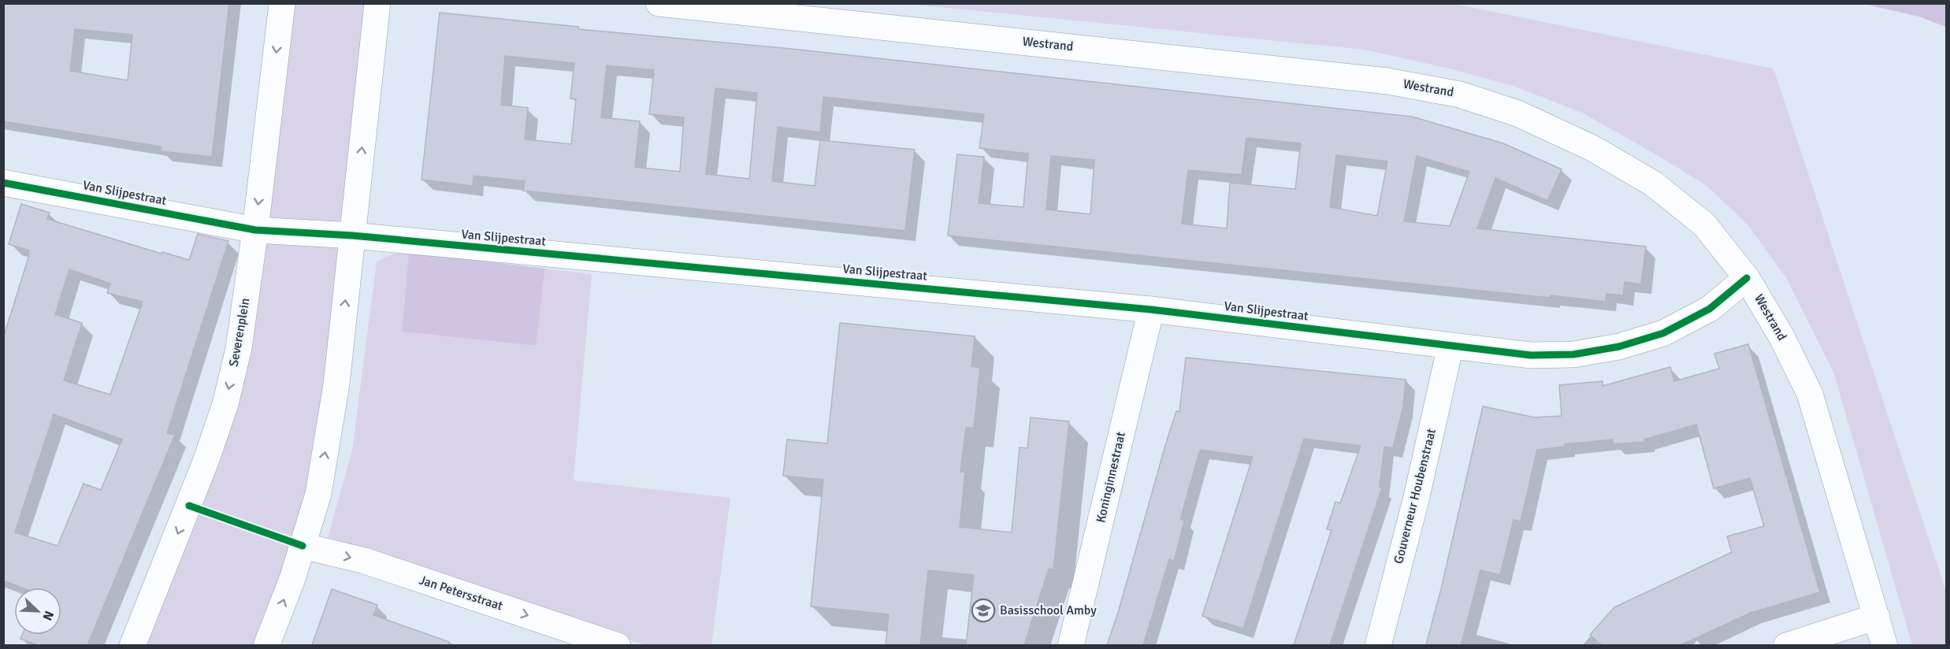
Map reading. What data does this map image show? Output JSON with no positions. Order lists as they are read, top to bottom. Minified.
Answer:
{"streets":{"street":["Westrand","Van Slijpestraat","Severenplein","Koninginnestraat","Gouverneur Houbenstraat","Jan Petersstraat"]},"crossings":[["Westrand","Van Slijpestraat"],["Van Slijpestraat","Severenplein"],["Van Slijpestraat","Koninginnestraat"],["Van Slijpestraat","Gouverneur Houbenstraat"]],"one_way":["Jan Petersstraat"],"places":{"school or university":["Basisschool Amby"]},"north":"bottom right"}
